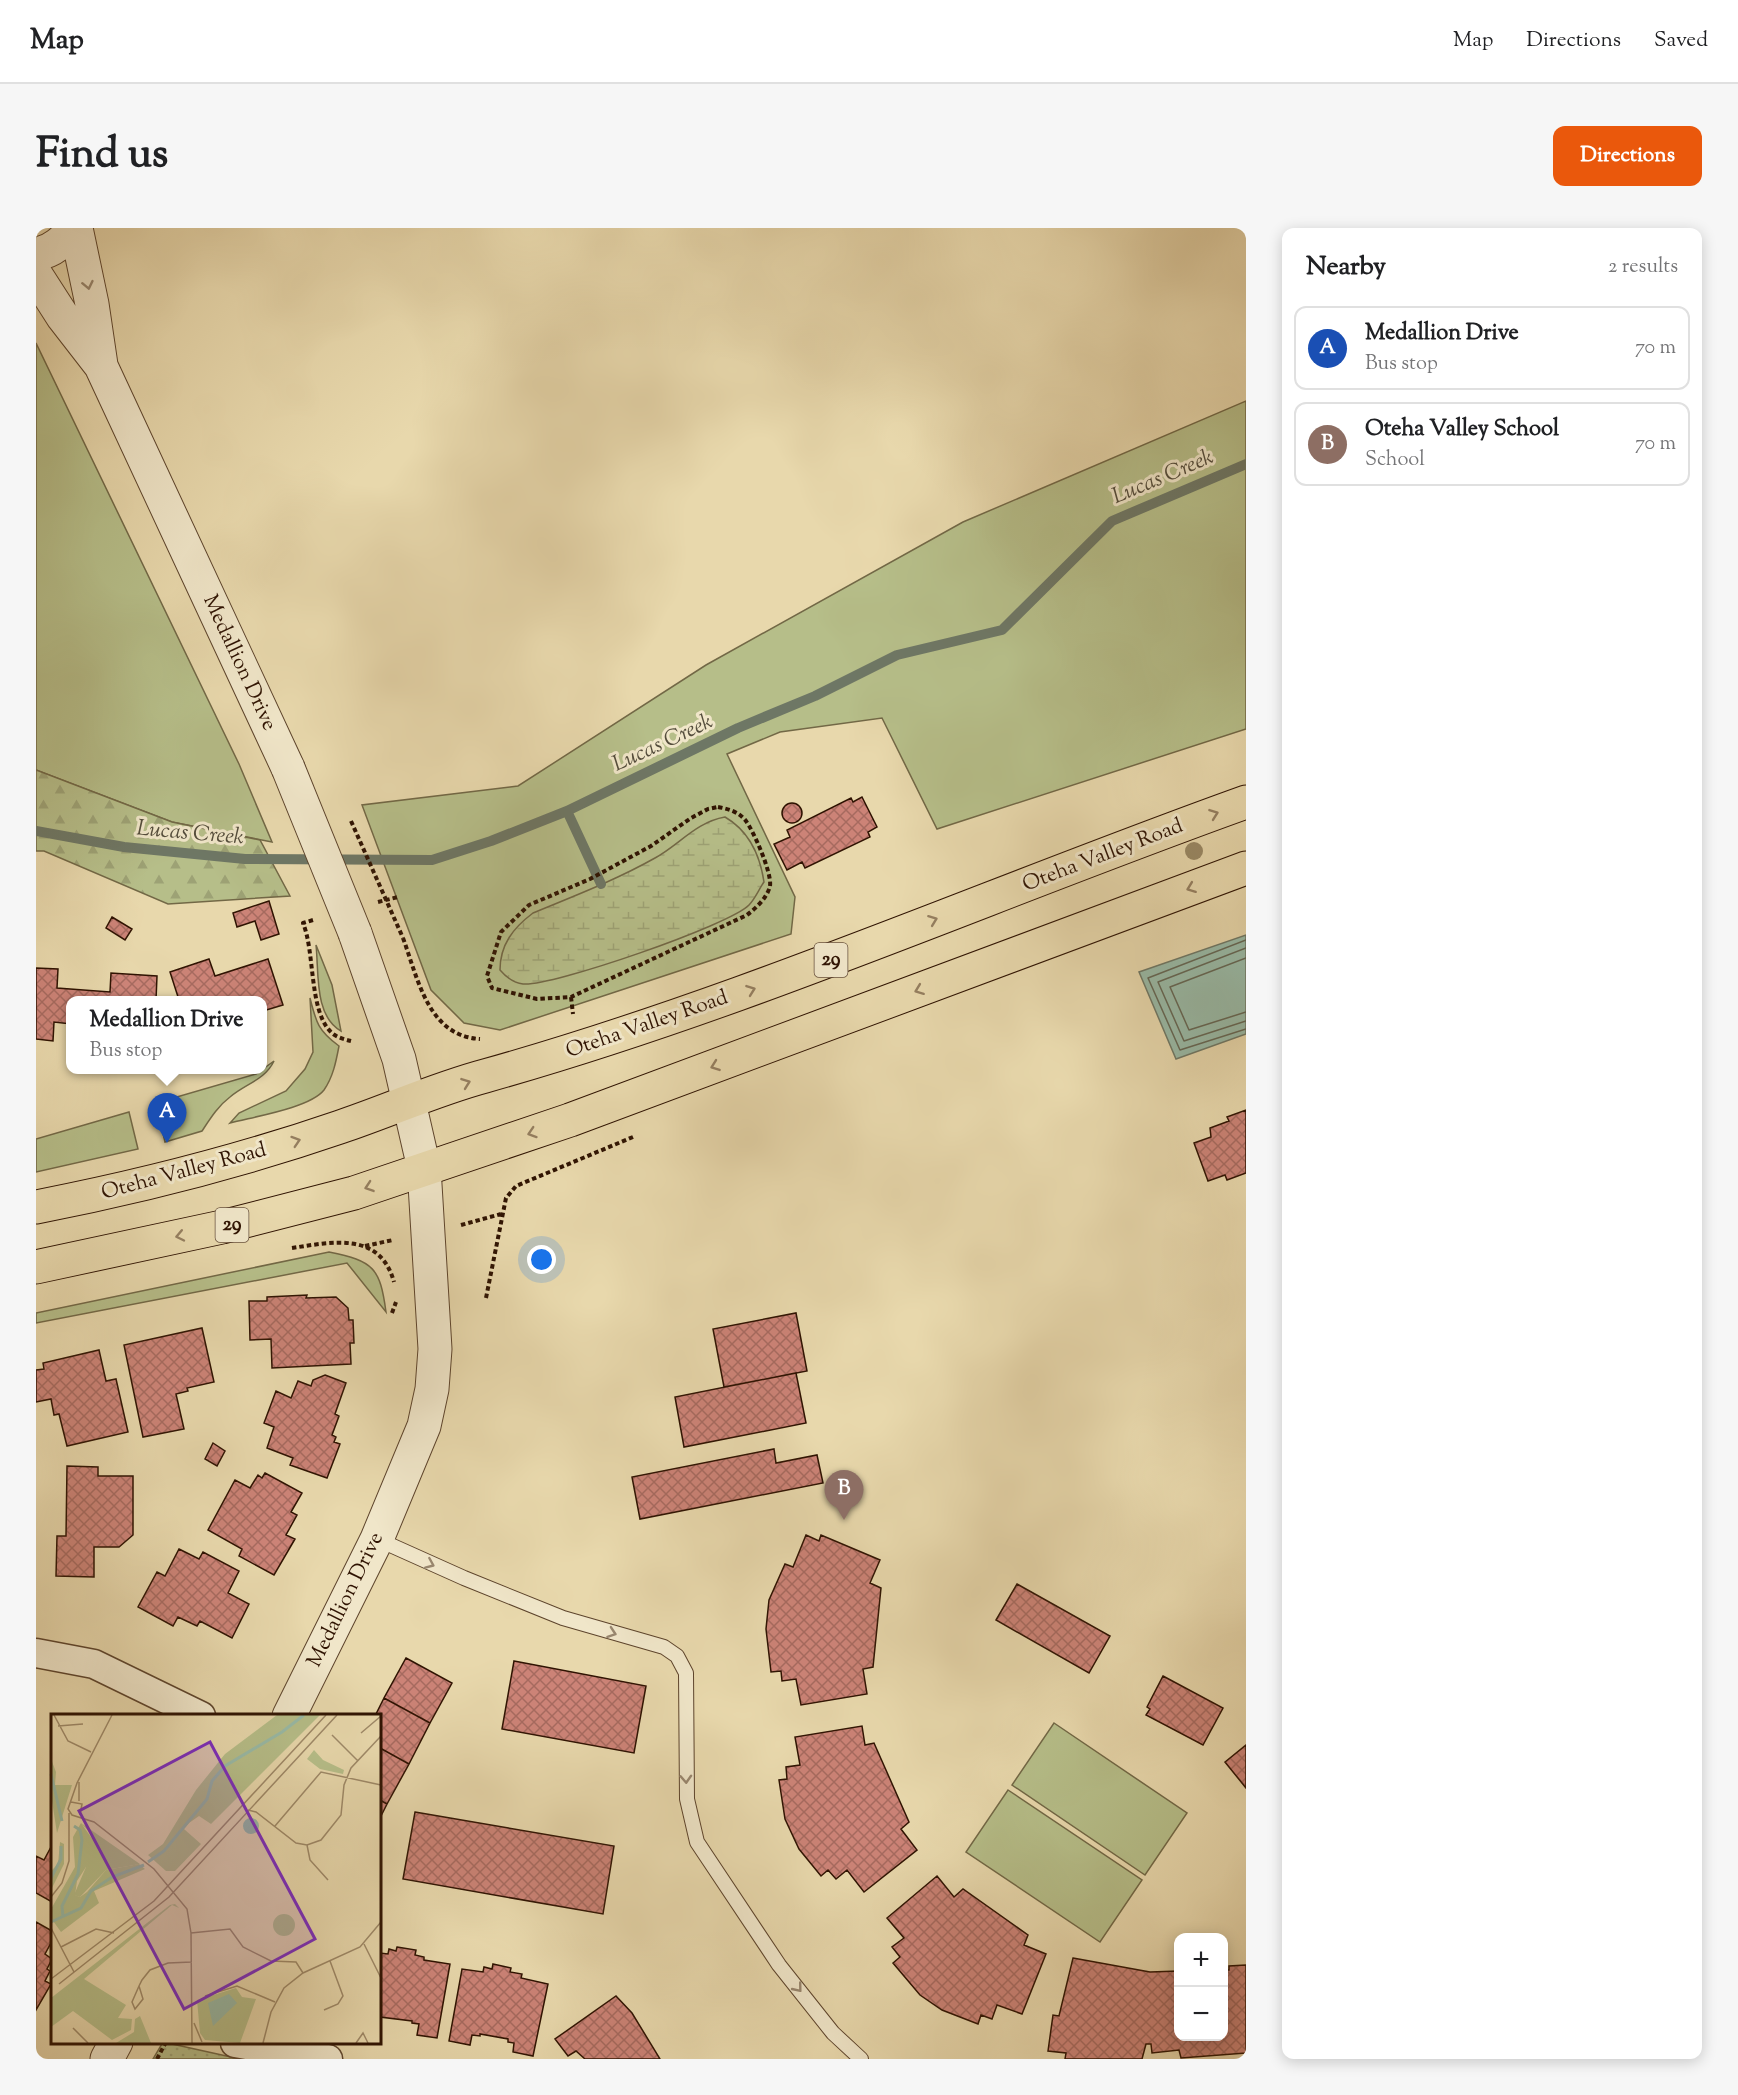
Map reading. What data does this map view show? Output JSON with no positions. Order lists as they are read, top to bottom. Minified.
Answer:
{"streets":{"main road":["Oteha Valley Road","29"],"street":["Medallion Drive"]},"crossings":[["Medallion Drive","Oteha Valley Road"],["Medallion Drive","29"]],"water":["Lucas Creek"],"page":{"header":"Map","nav":["Map","Directions","Saved"],"title":"Find us","buttons":"Directions","heading":["Nearby","2 results"],"list":[{"mark":"A","name":"Medallion Drive","note":"Bus stop","value":"70 m"},{"mark":"B","name":"Oteha Valley School","note":"School","value":"70 m"}],"popup":["Medallion Drive","Bus stop"],"pins":["A","B"],"map_buttons":["+","−"]}}
